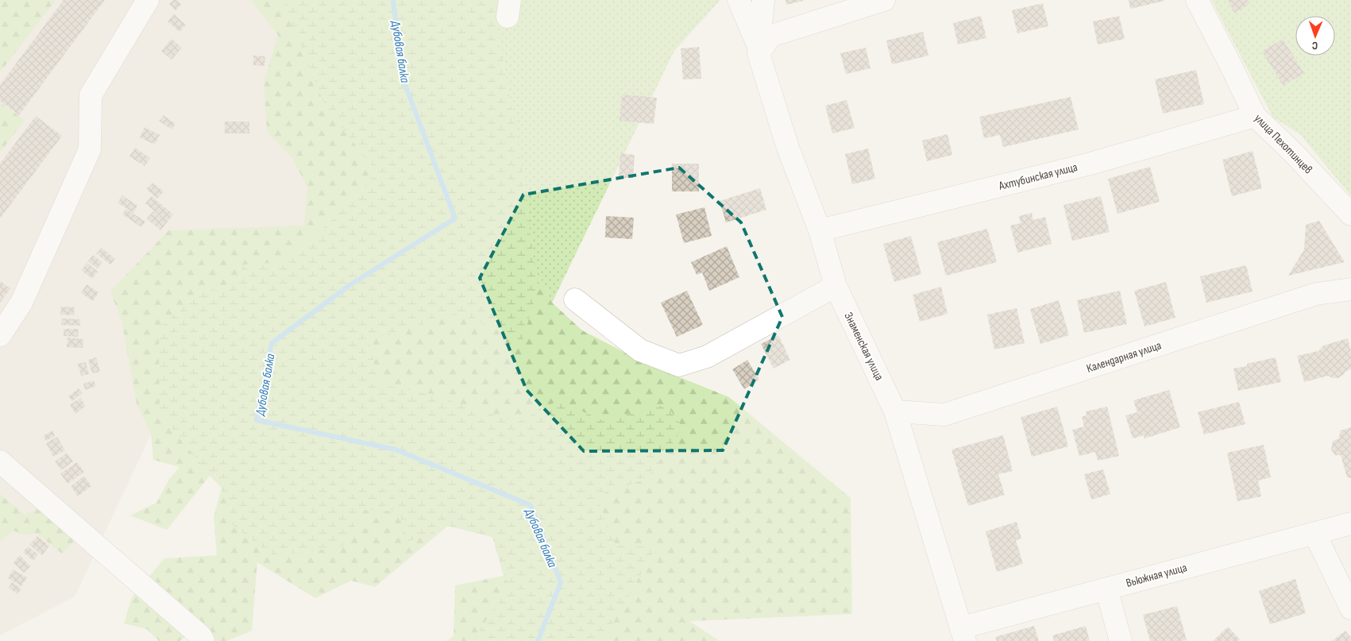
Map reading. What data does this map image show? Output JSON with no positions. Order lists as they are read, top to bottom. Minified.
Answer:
{"streets":{"street":["улица Пехотинцев","Ахтубинская улица","Знаменская улица","Календарная улица","Вьюжная улица"]},"crossings":[["улица Пехотинцев","Ахтубинская улица"],["Ахтубинская улица","Знаменская улица"],["Знаменская улица","Календарная улица"],["Знаменская улица","Вьюжная улица"]],"water":["Дубовая балка"],"north":"bottom"}
